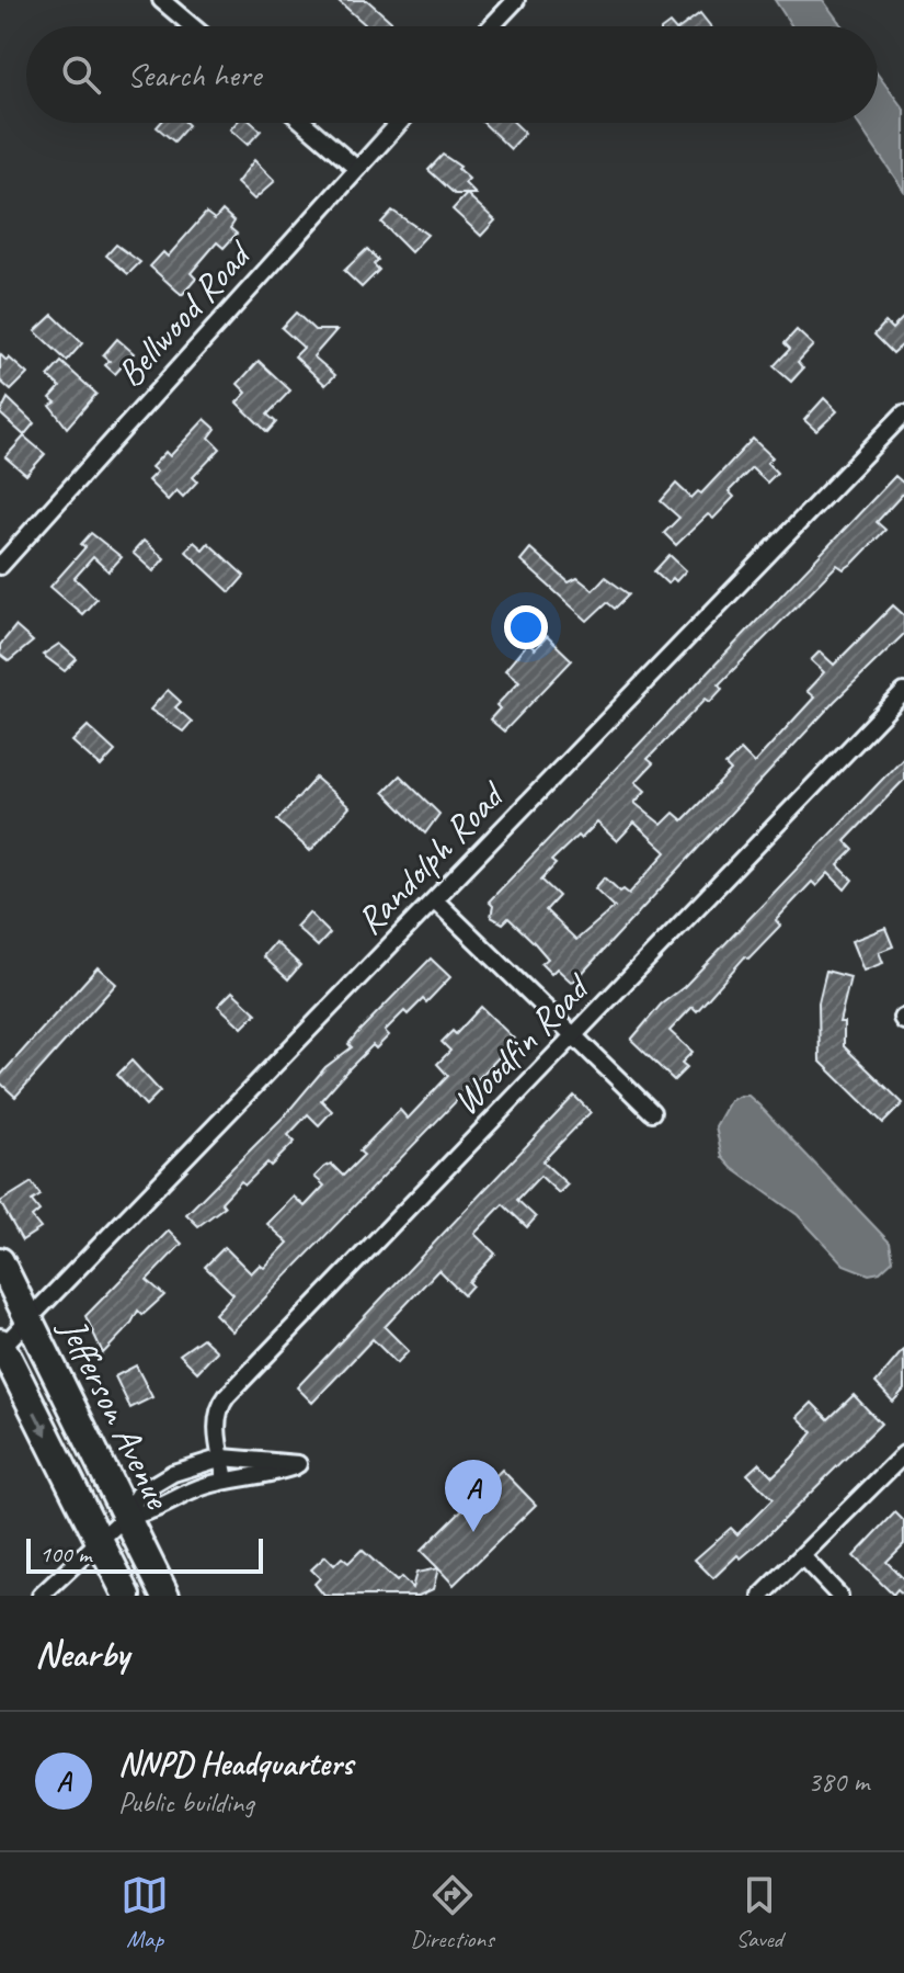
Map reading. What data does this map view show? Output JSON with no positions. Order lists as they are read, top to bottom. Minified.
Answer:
{"streets":{"main road":["Jefferson Avenue"],"street":["Bellwood Road","Randolph Road","Woodfin Road"]},"crossings":[["Randolph Road","Jefferson Avenue"]],"scale_bar":"100 m","page":{"search":"Search here","pins":"A","scale":"100 m","heading":"Nearby","list":[{"mark":"A","name":"NNPD Headquarters","note":"Public building","value":"380 m"}],"nav":["Map","Directions","Saved"]}}
